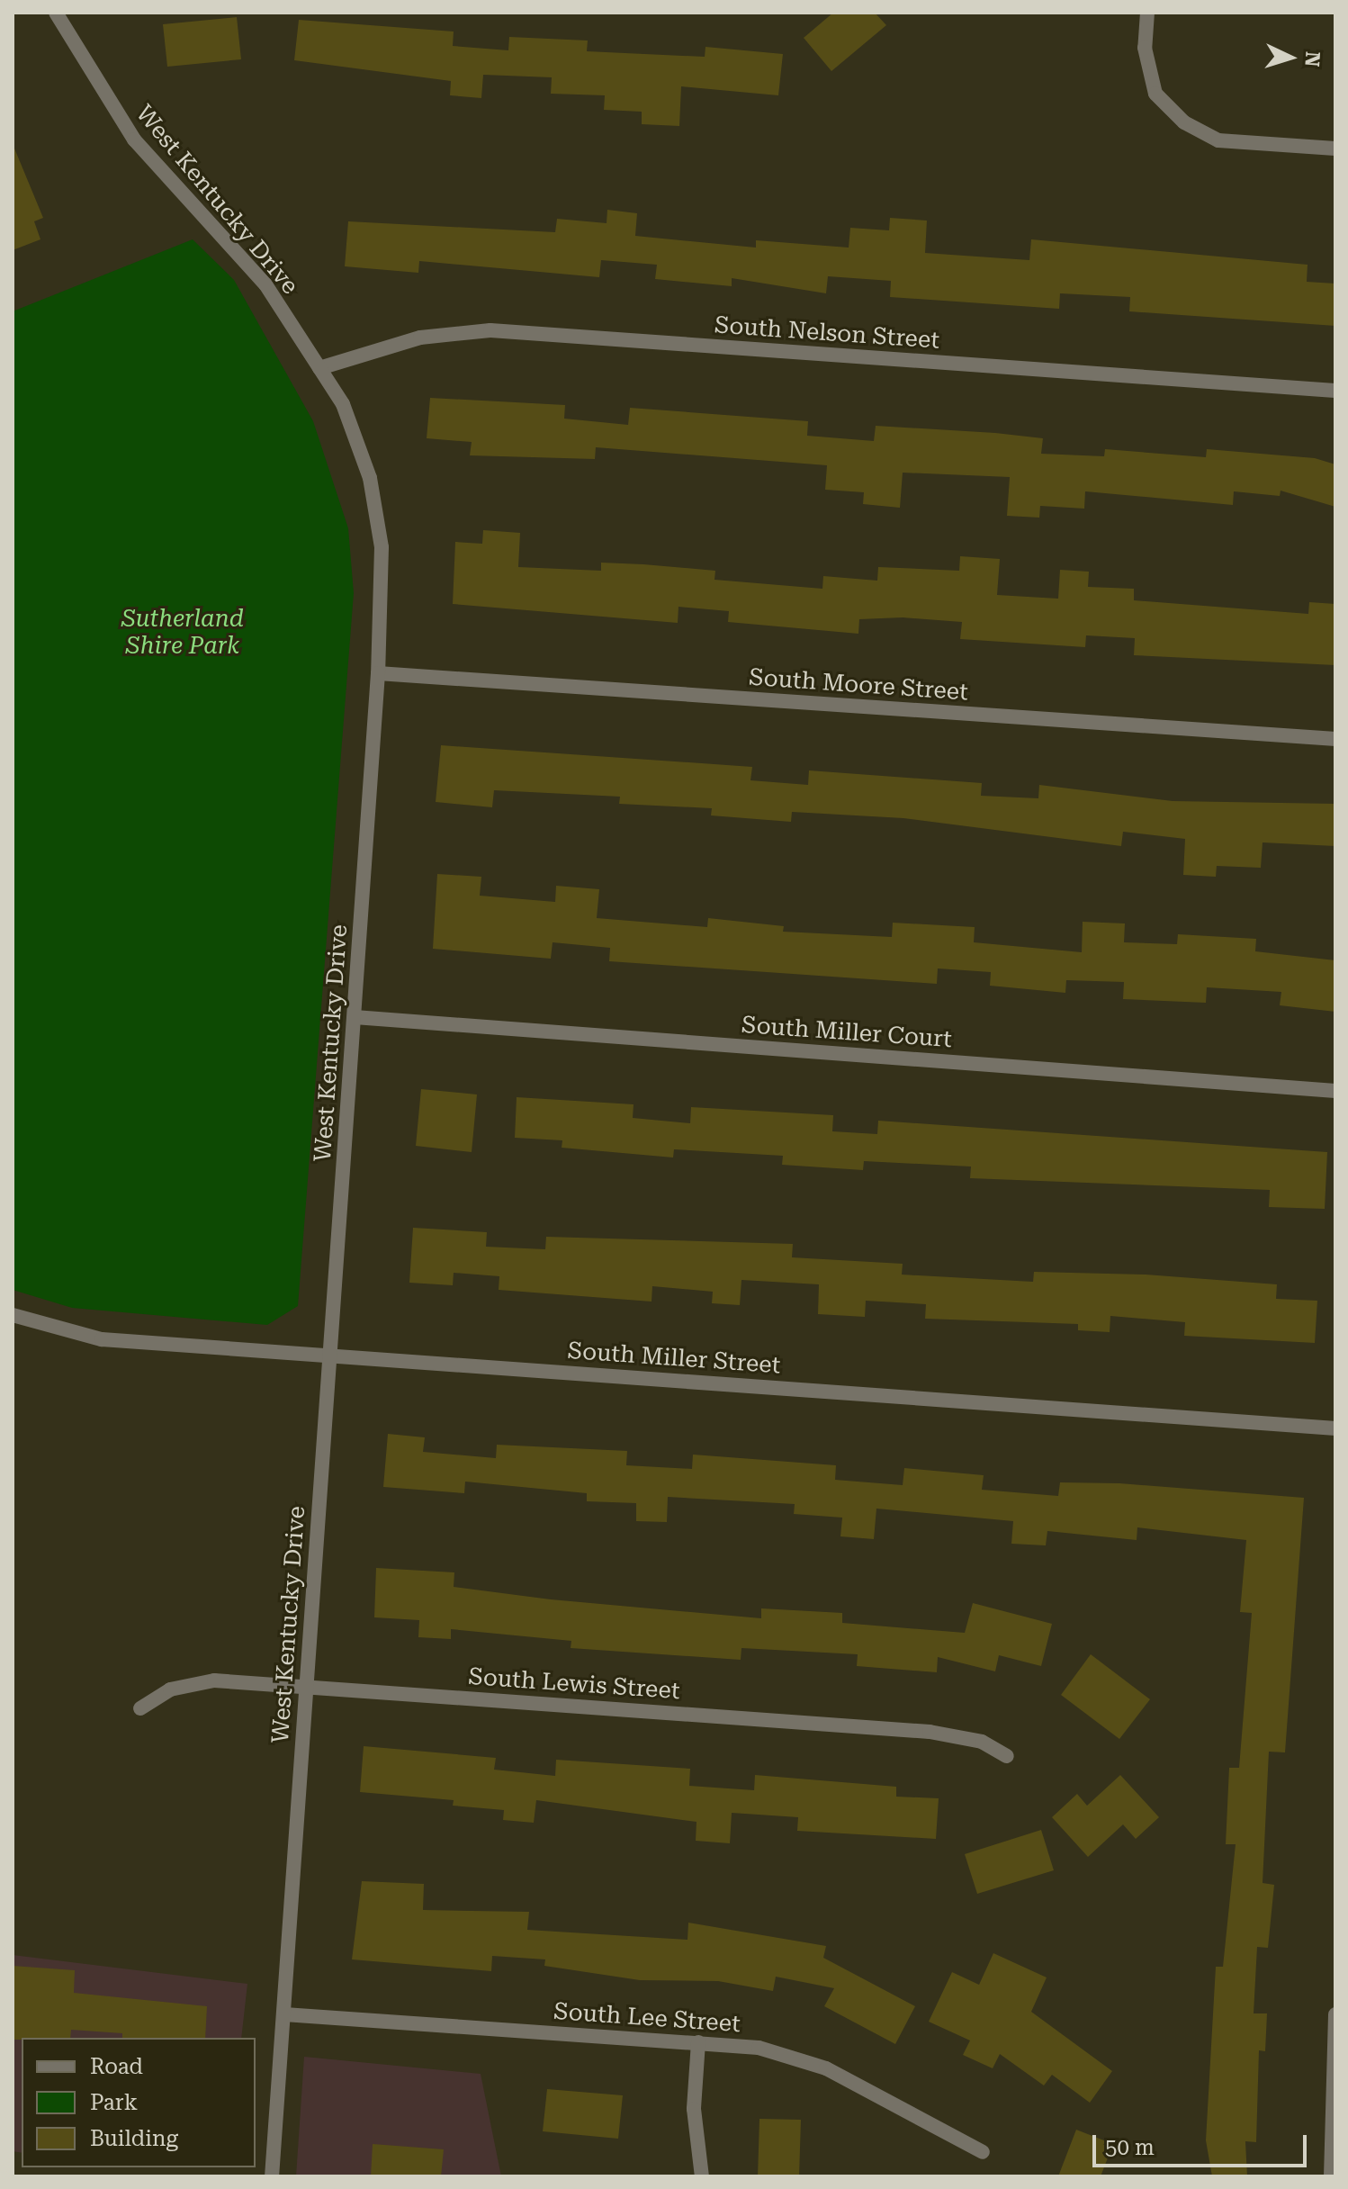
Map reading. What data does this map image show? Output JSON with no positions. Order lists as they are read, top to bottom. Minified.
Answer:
{"streets":{"street":["West Kentucky Drive","South Nelson Street","South Moore Street","South Miller Court","South Miller Street","South Lewis Street","South Lee Street"]},"crossings":[["West Kentucky Drive","South Nelson Street"],["West Kentucky Drive","South Moore Street"],["West Kentucky Drive","South Miller Court"],["West Kentucky Drive","South Miller Street"],["West Kentucky Drive","South Lewis Street"],["West Kentucky Drive","South Lee Street"]],"parks":["Sutherland Shire Park"],"legend":["Road","Park","Building"],"scale_bar":"50 m","north":"right"}
